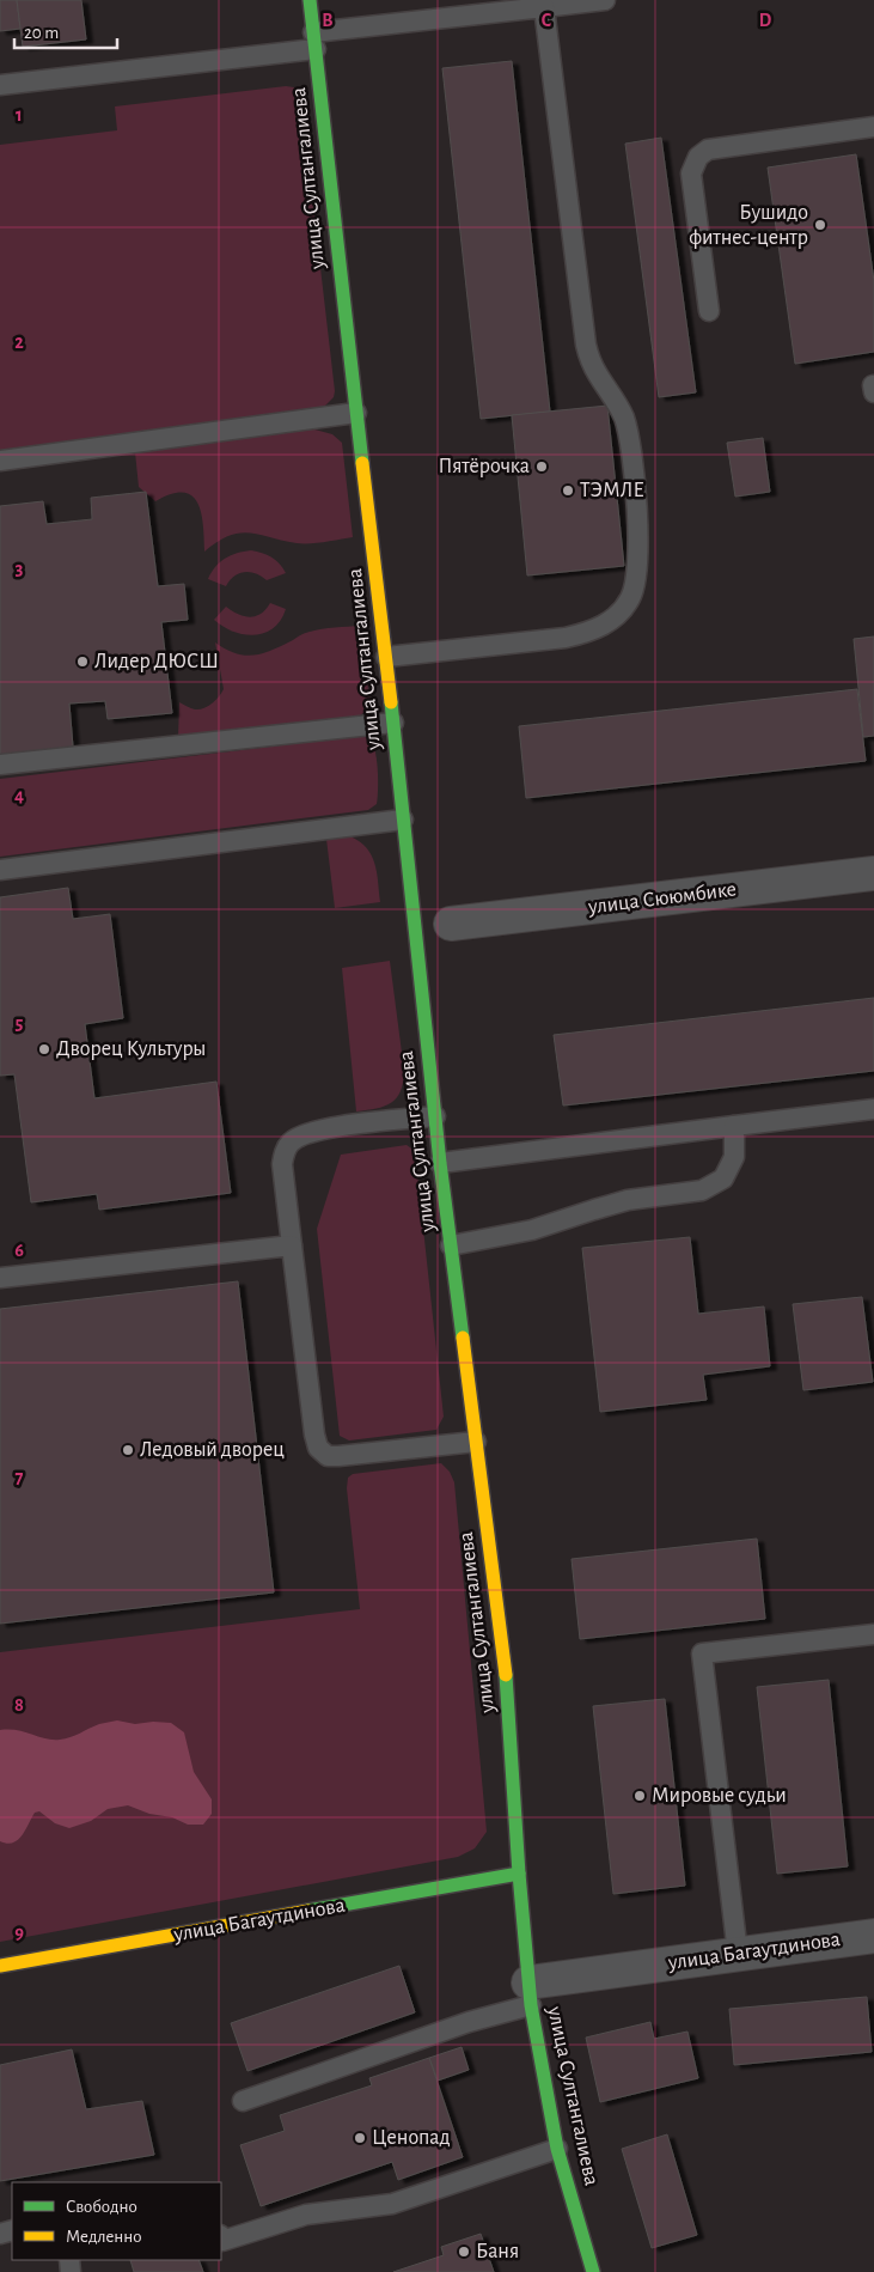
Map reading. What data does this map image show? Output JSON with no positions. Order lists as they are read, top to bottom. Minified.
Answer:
{"streets":{"street":["улица Султангалиева","улица Сююмбике","улица Багаутдинова"]},"crossings":[["улица Султангалиева","улица Багаутдинова"]],"places":["Бушидо фитнес-центр","Пятёрочка","ТЭМЛЕ","Лидер ДЮСШ","Дворец Культуры","Ледовый дворец","Мировые судьи","Ценопад","Баня"],"legend":["Свободно","Медленно"],"scale_bar":"20 m","grid":{"columns":["B","C","D"],"rows":["1","2","3","4","5","6","7","8","9"]}}
